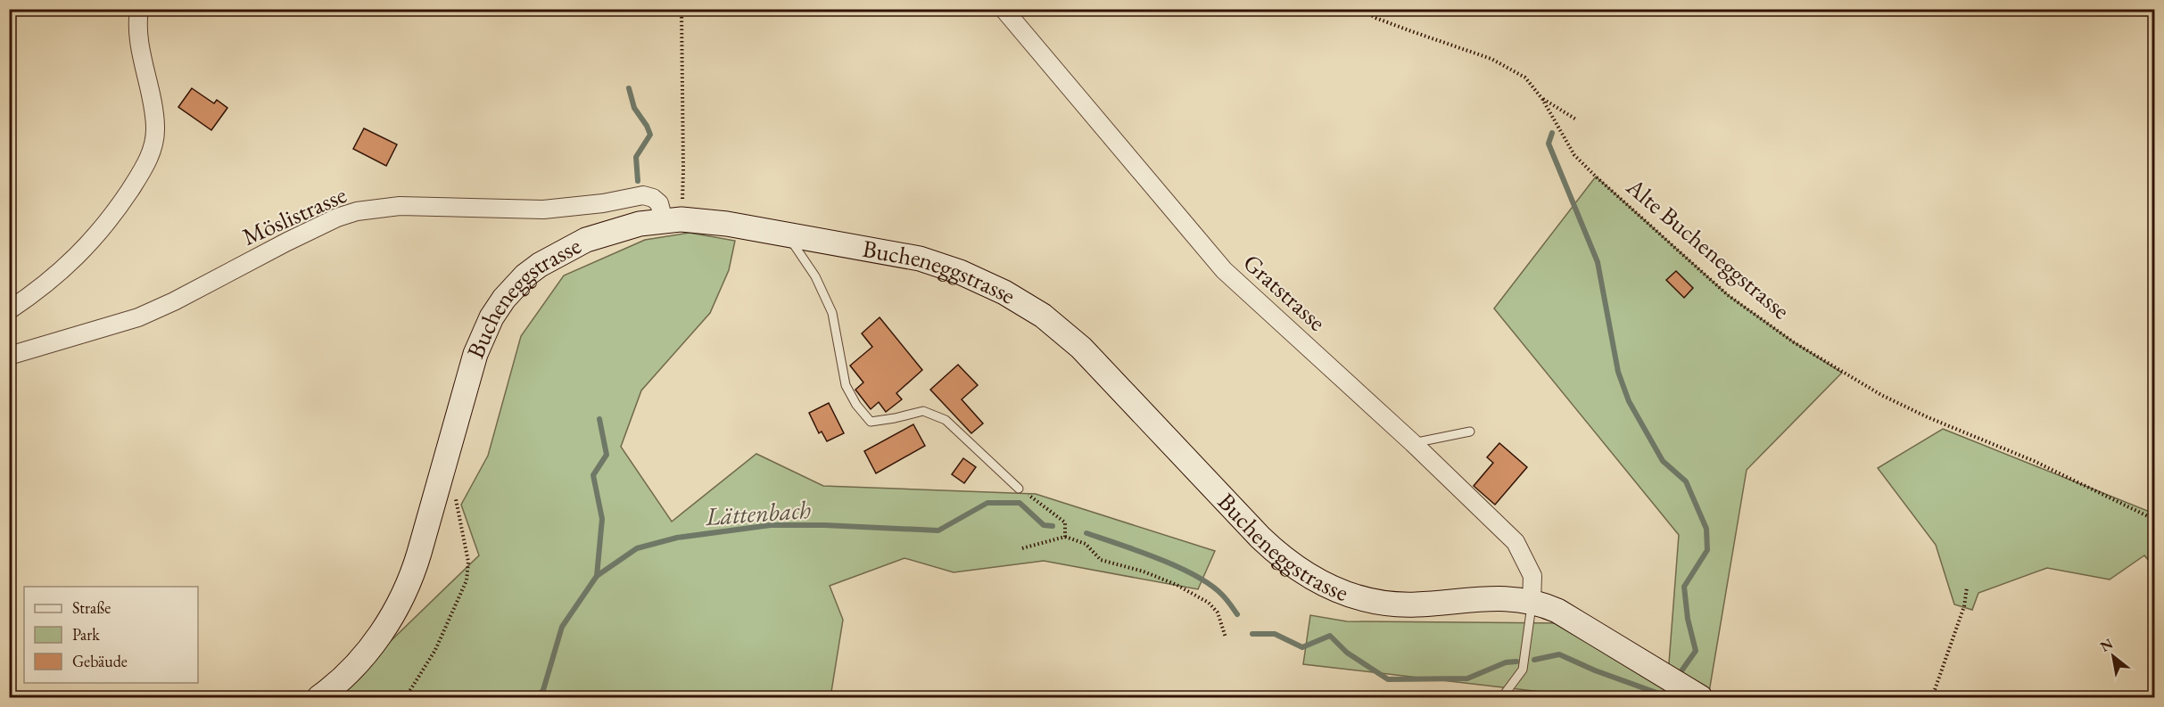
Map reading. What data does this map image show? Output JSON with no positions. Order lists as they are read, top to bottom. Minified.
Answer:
{"streets":{"street":["Möslistrasse","Bucheneggstrasse","Gratstrasse"],"path":["Alte Bucheneggstrasse"]},"crossings":[["Möslistrasse","Bucheneggstrasse"],["Bucheneggstrasse","Gratstrasse"]],"water":["Lättenbach"],"legend":["Straße","Park","Gebäude"],"north":"top left"}
